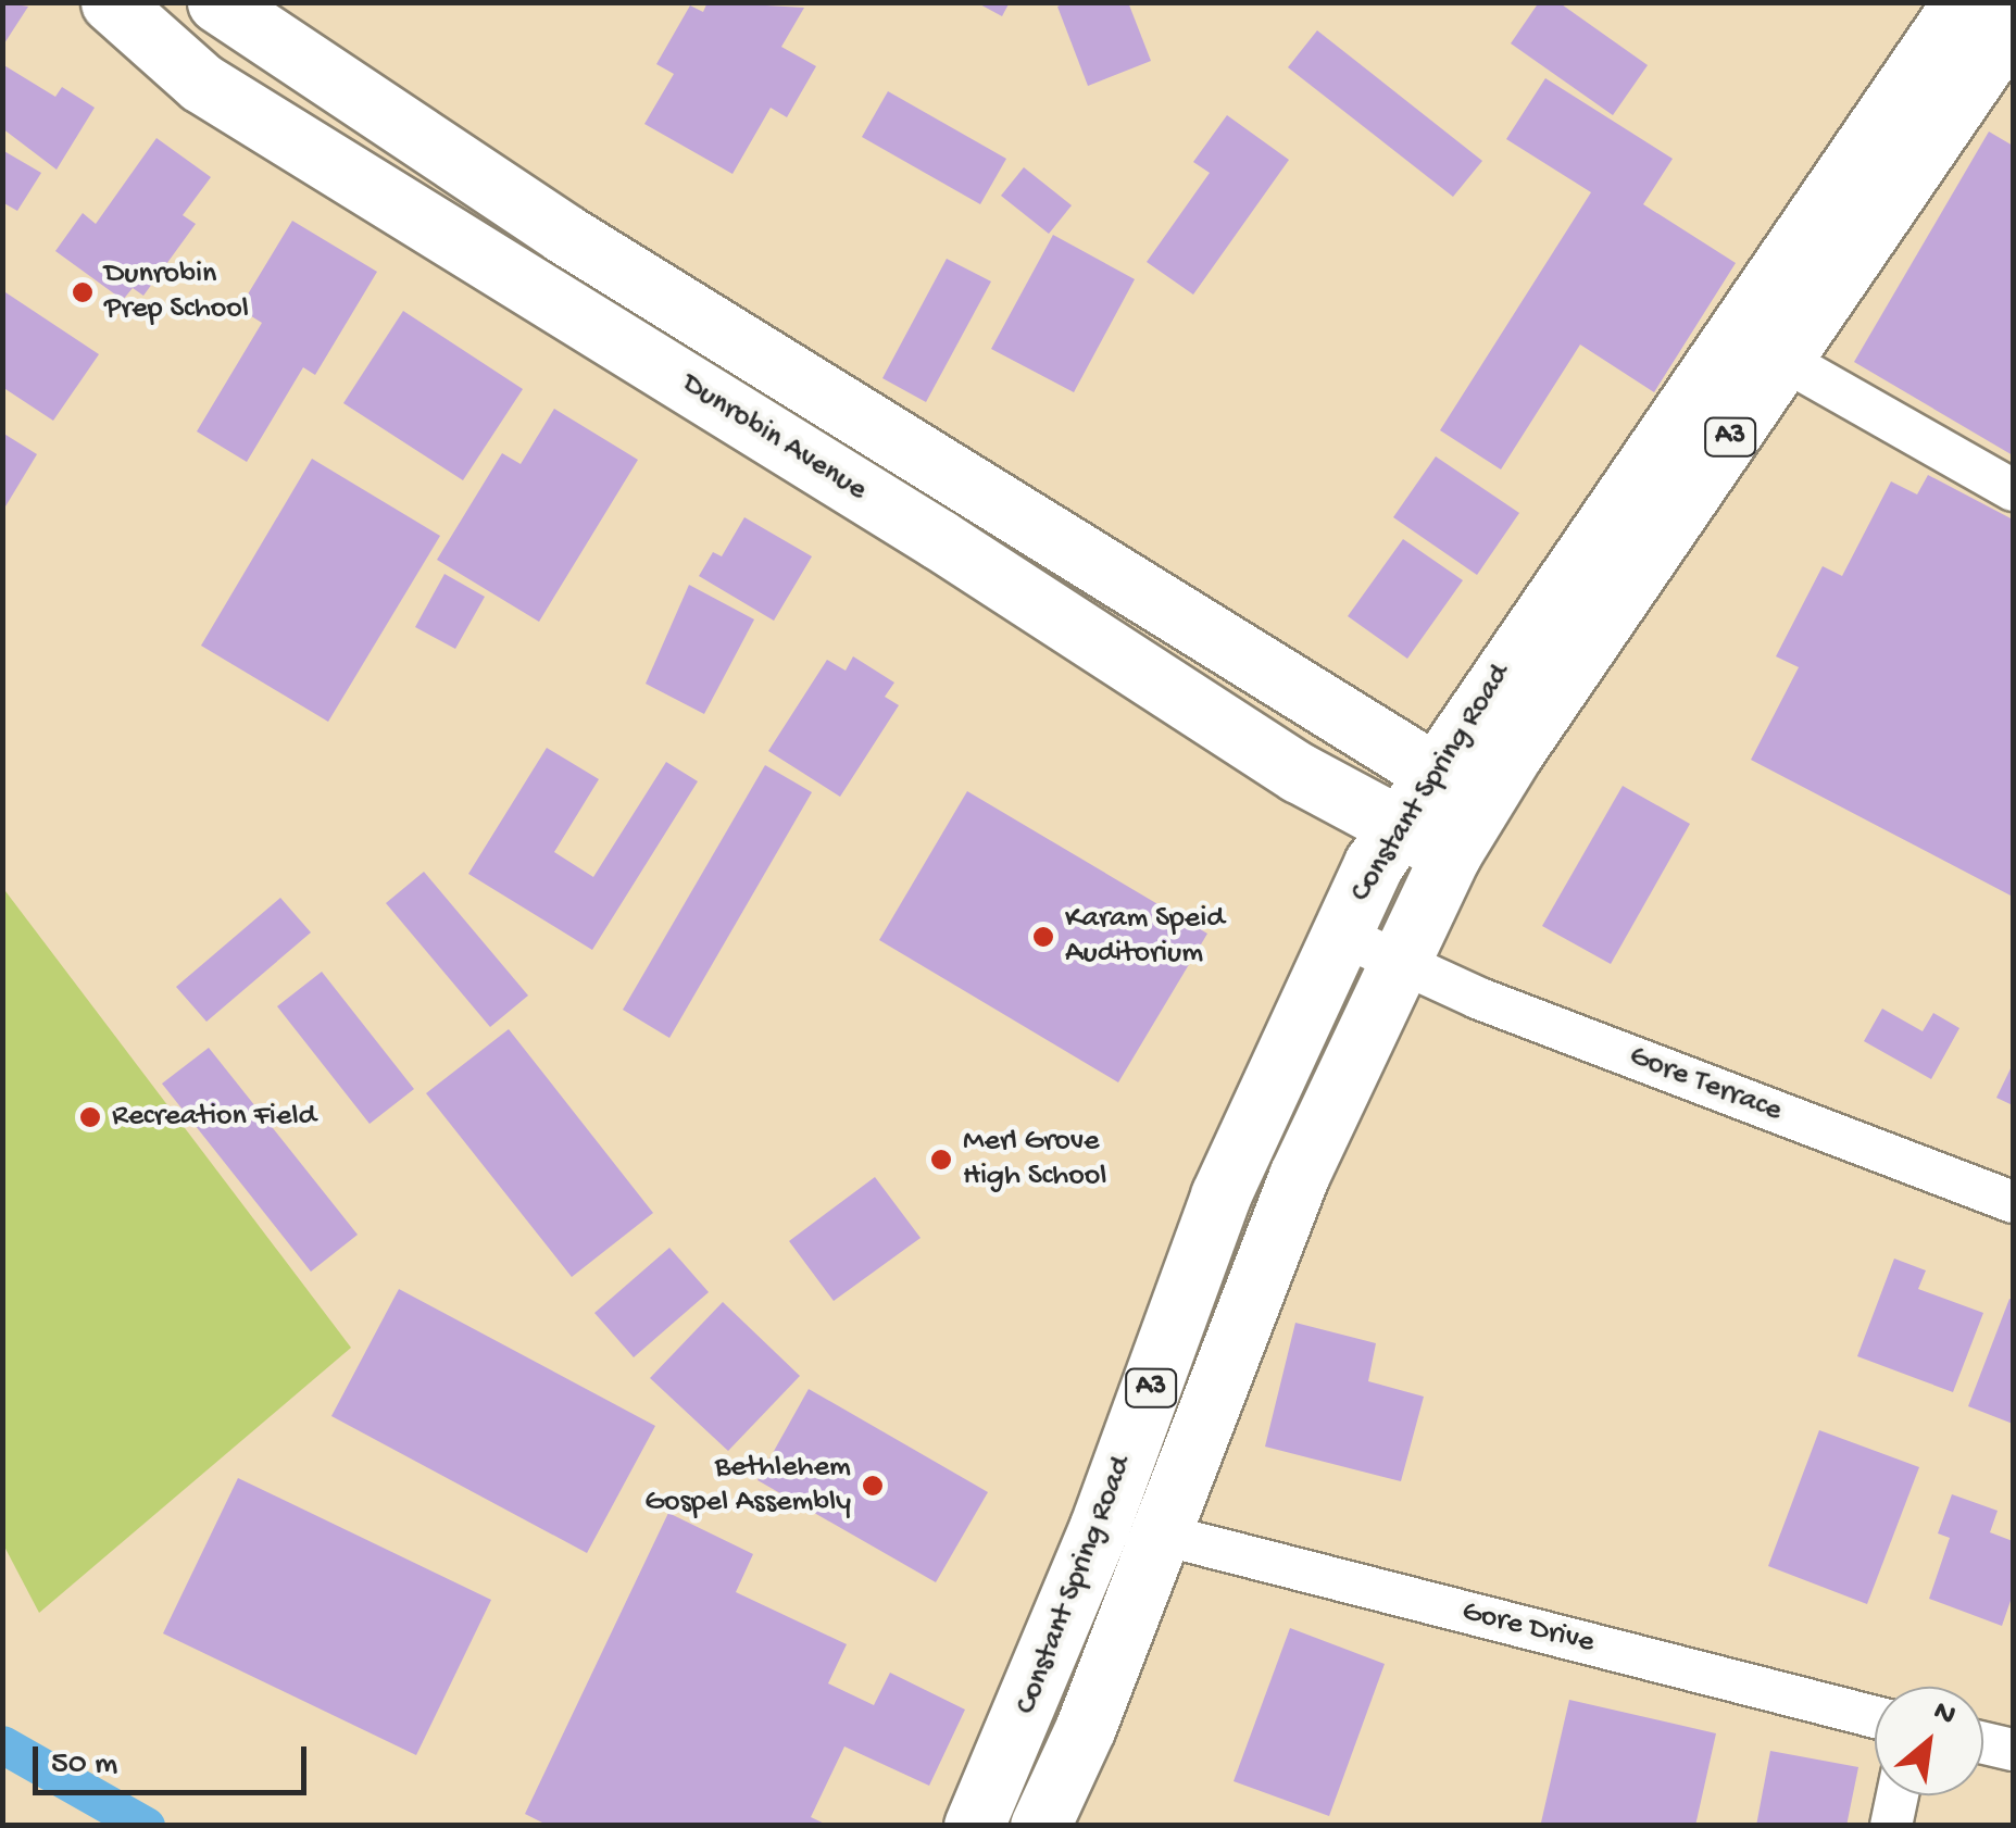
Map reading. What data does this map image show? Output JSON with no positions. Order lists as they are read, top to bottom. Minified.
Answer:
{"streets":{"main road":["A3","Dunrobin Avenue","Constant Spring Road"],"street":["Gore Terrace","Gore Drive"]},"crossings":[["Dunrobin Avenue","Constant Spring Road"],["Constant Spring Road","Gore Terrace"],["Constant Spring Road","Gore Drive"]],"places":["Dunrobin Prep School","Karam Speid Auditorium","Recreation Field","Merl Grove High School","Bethlehem Gospel Assembly"],"scale_bar":"50 m","north":"top right"}
